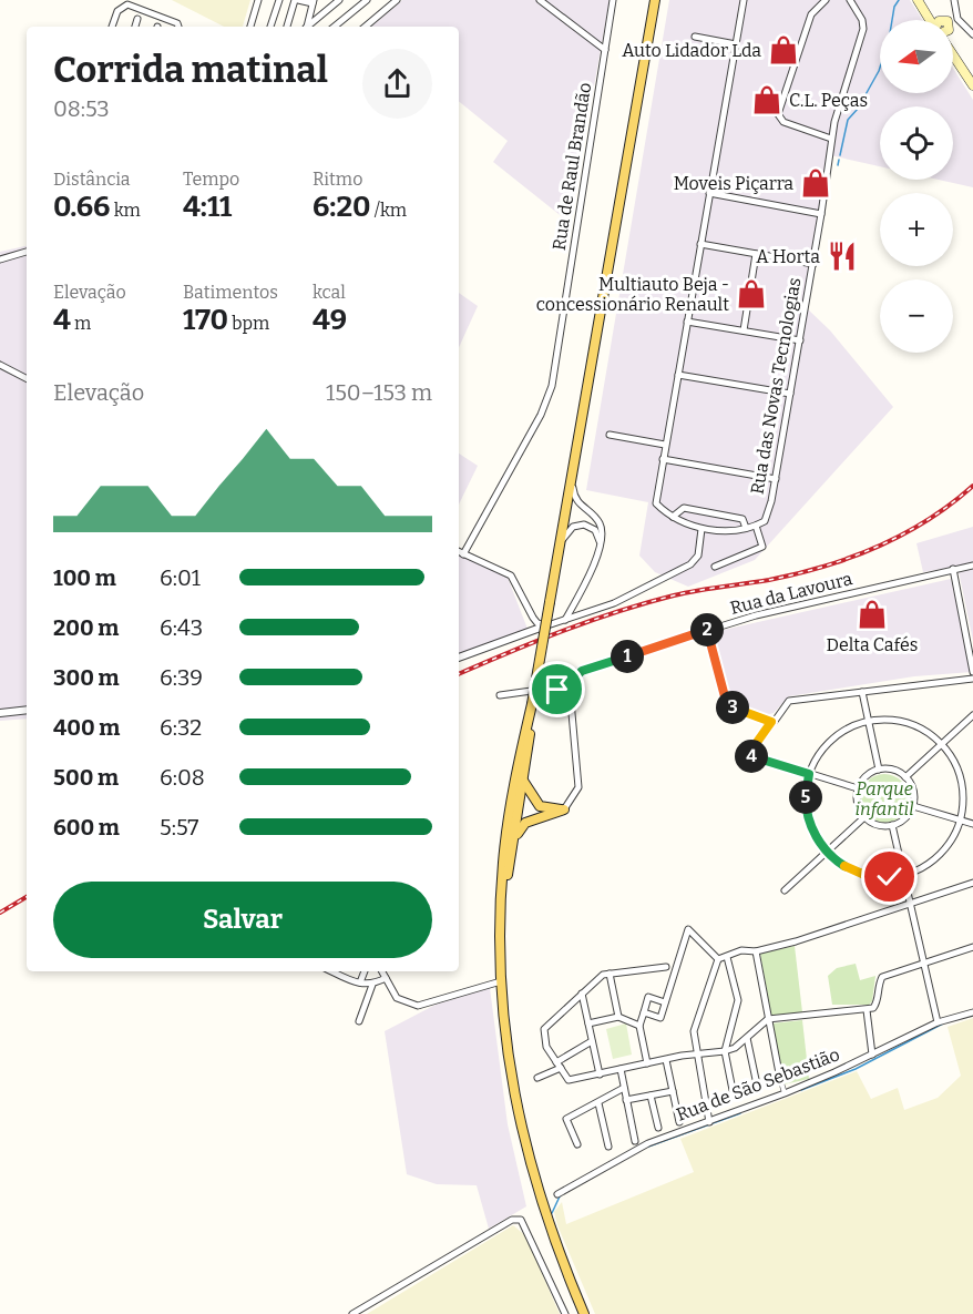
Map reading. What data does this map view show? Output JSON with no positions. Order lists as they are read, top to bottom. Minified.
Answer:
{"streets":{"street":["Rua de Raul Brandão","Rua das Novas Tecnologias","Rua da Lavoura","Rua de São Sebastião"]},"parks":["Parque infantil"],"places":{"shop":["Auto Lidador Lda","C.L. Peças","Moveis Piçarra","Multiauto Beja - concessionário Renault","Delta Cafés"],"restaurant":["A Horta"]},"north":"left","page":{"map_buttons":["+","−"],"heading":["Corrida matinal","08:53"],"stats":[["Distância","0.66 km"],["Tempo","4:11"],["Ritmo","6:20 /km"],["Elevação","4 m"],["Batimentos","170 bpm"],["kcal","49"]],"chart":["Elevação","150–153 m"],"list":[{"name":"100 m","note":"6:01"},{"name":"200 m","note":"6:43"},{"name":"300 m","note":"6:39"},{"name":"400 m","note":"6:32"},{"name":"500 m","note":"6:08"},{"name":"600 m","note":"5:57"}],"pins":["2","1","3","4","5"],"buttons":"Salvar"}}
